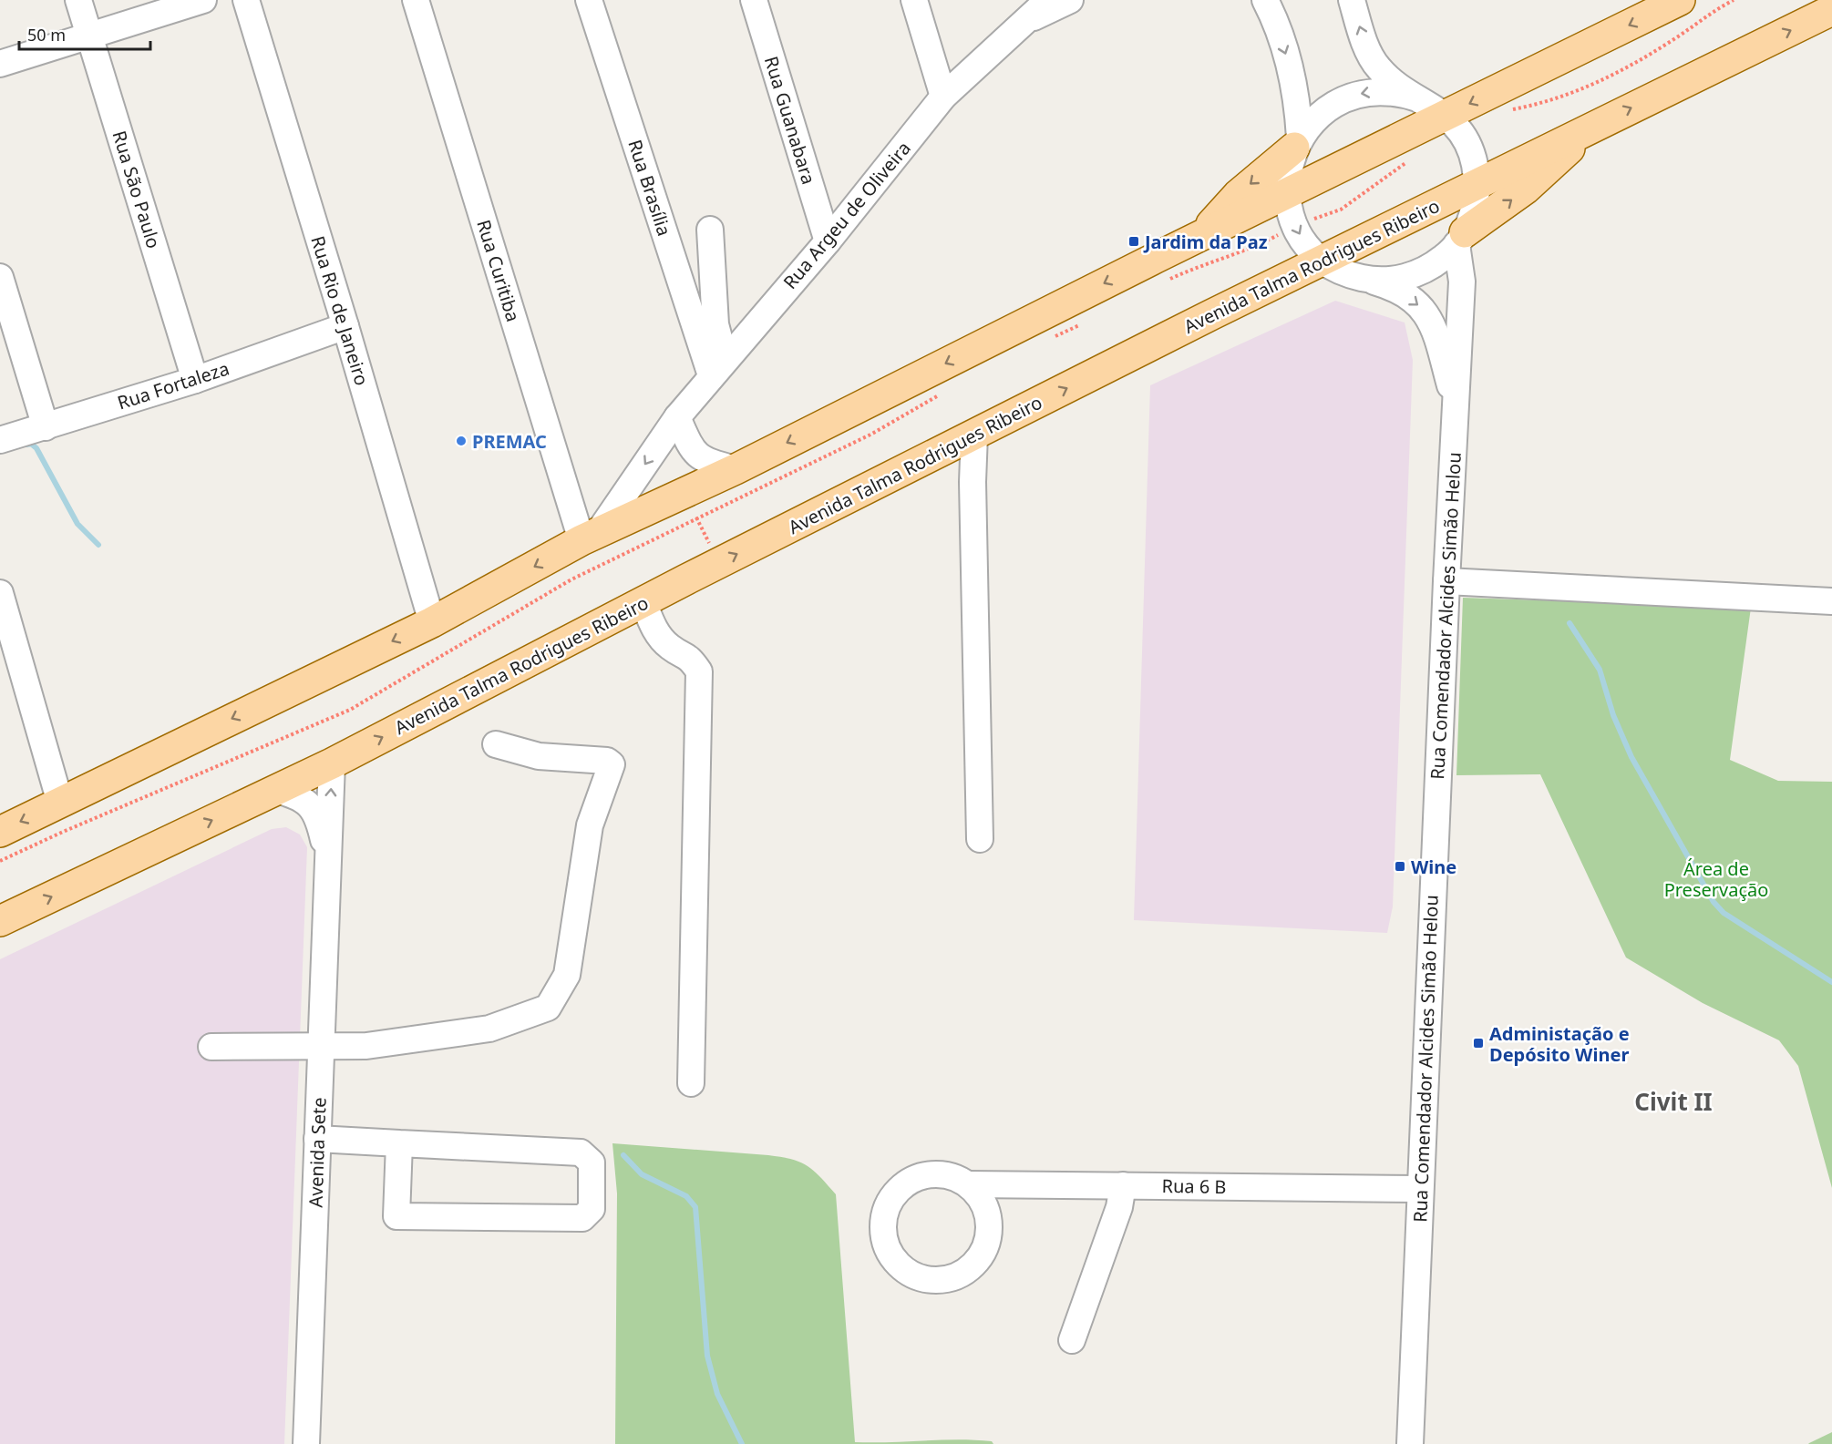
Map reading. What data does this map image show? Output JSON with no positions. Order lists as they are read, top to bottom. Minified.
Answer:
{"streets":{"main road":["Avenida Talma Rodrigues Ribeiro"],"street":["Rua Guanabara","Rua Brasília","Rua São Paulo","Rua Argeu de Oliveira","Rua Curitiba","Rua Rio de Janeiro","Rua Fortaleza","Rua Comendador Alcides Simão Helou","Avenida Sete","Rua 6 B"]},"crossings":[["Rua Guanabara","Rua Argeu de Oliveira"],["Rua Brasília","Rua Argeu de Oliveira"],["Rua São Paulo","Rua Fortaleza"],["Rua Argeu de Oliveira","Rua Curitiba"],["Avenida Talma Rodrigues Ribeiro","Rua Comendador Alcides Simão Helou"],["Avenida Talma Rodrigues Ribeiro","Avenida Sete"],["Rua Rio de Janeiro","Rua Fortaleza"],["Rua Comendador Alcides Simão Helou","Rua 6 B"]],"districts":["Civit II"],"parks":["Área de Preservação"],"places":{"transit":["Jardim da Paz","Wine","Administação e Depósito Winer"],"other":["PREMAC"]},"scale_bar":"50 m"}
